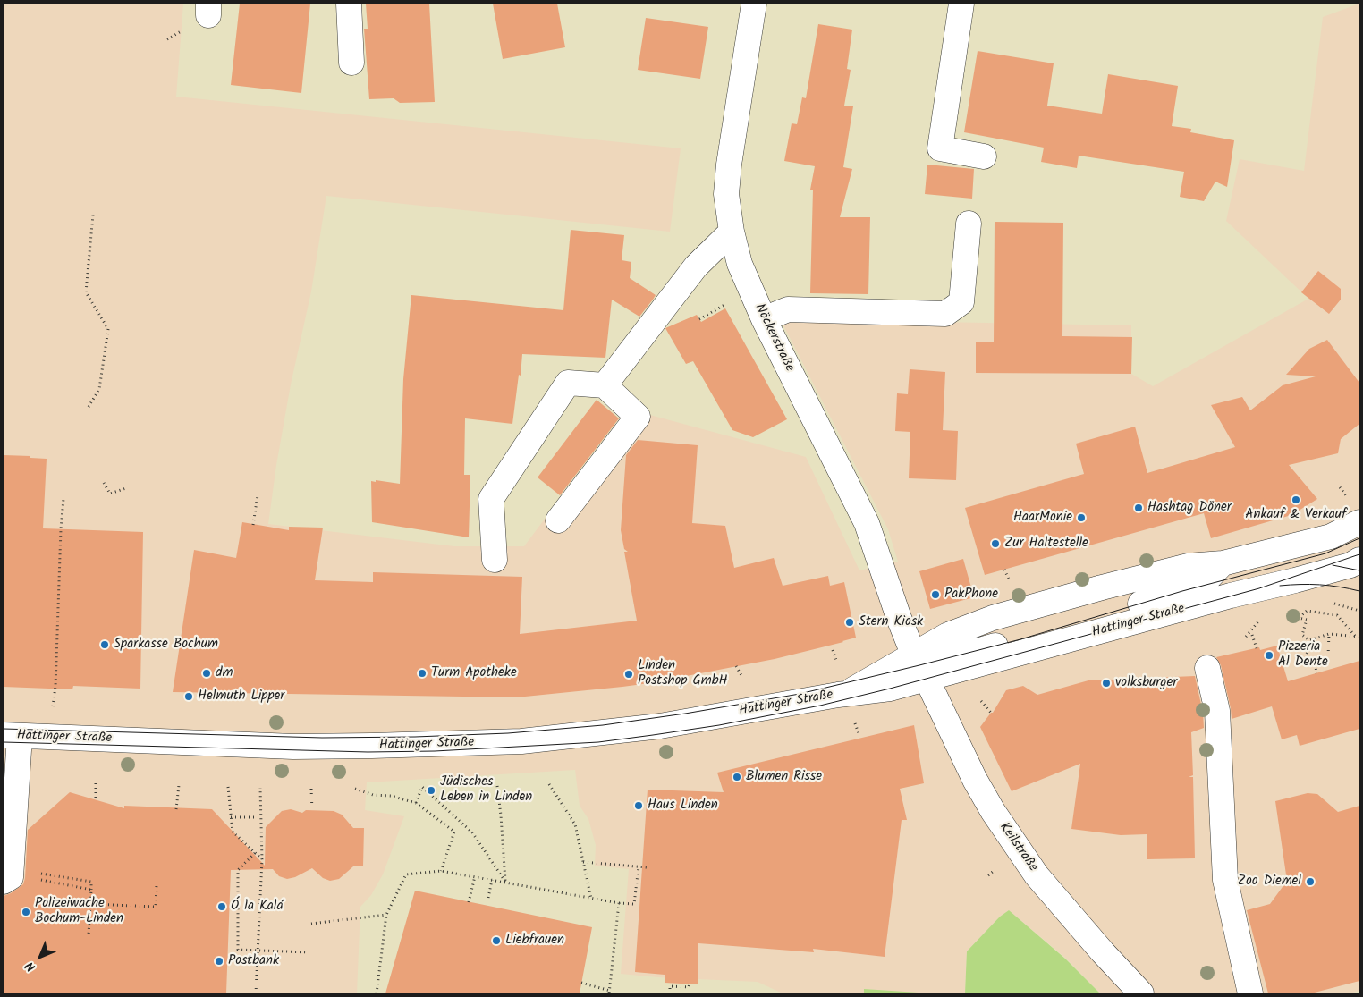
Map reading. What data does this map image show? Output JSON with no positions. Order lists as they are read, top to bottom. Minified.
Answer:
{"streets":{"street":["Nöckerstraße","Hattinger Straße","Keilstraße"]},"crossings":[["Nöckerstraße","Hattinger Straße"],["Hattinger Straße","Keilstraße"]],"places":["Ankauf & Verkauf","Hashtag Döner","HaarMonie","Zur Haltestelle","PakPhone","Stern Kiosk","Sparkasse Bochum","Pizzeria Al Dente","dm","Turm Apotheke","Linden Postshop GmbH","volksburger","Helmuth Lipper","Blumen Risse","Jüdisches Leben in Linden","Haus Linden","Zoo Diemel","Ó la Kalá","Polizeiwache Bochum-Linden","Liebfrauen","Postbank"],"north":"bottom left"}
